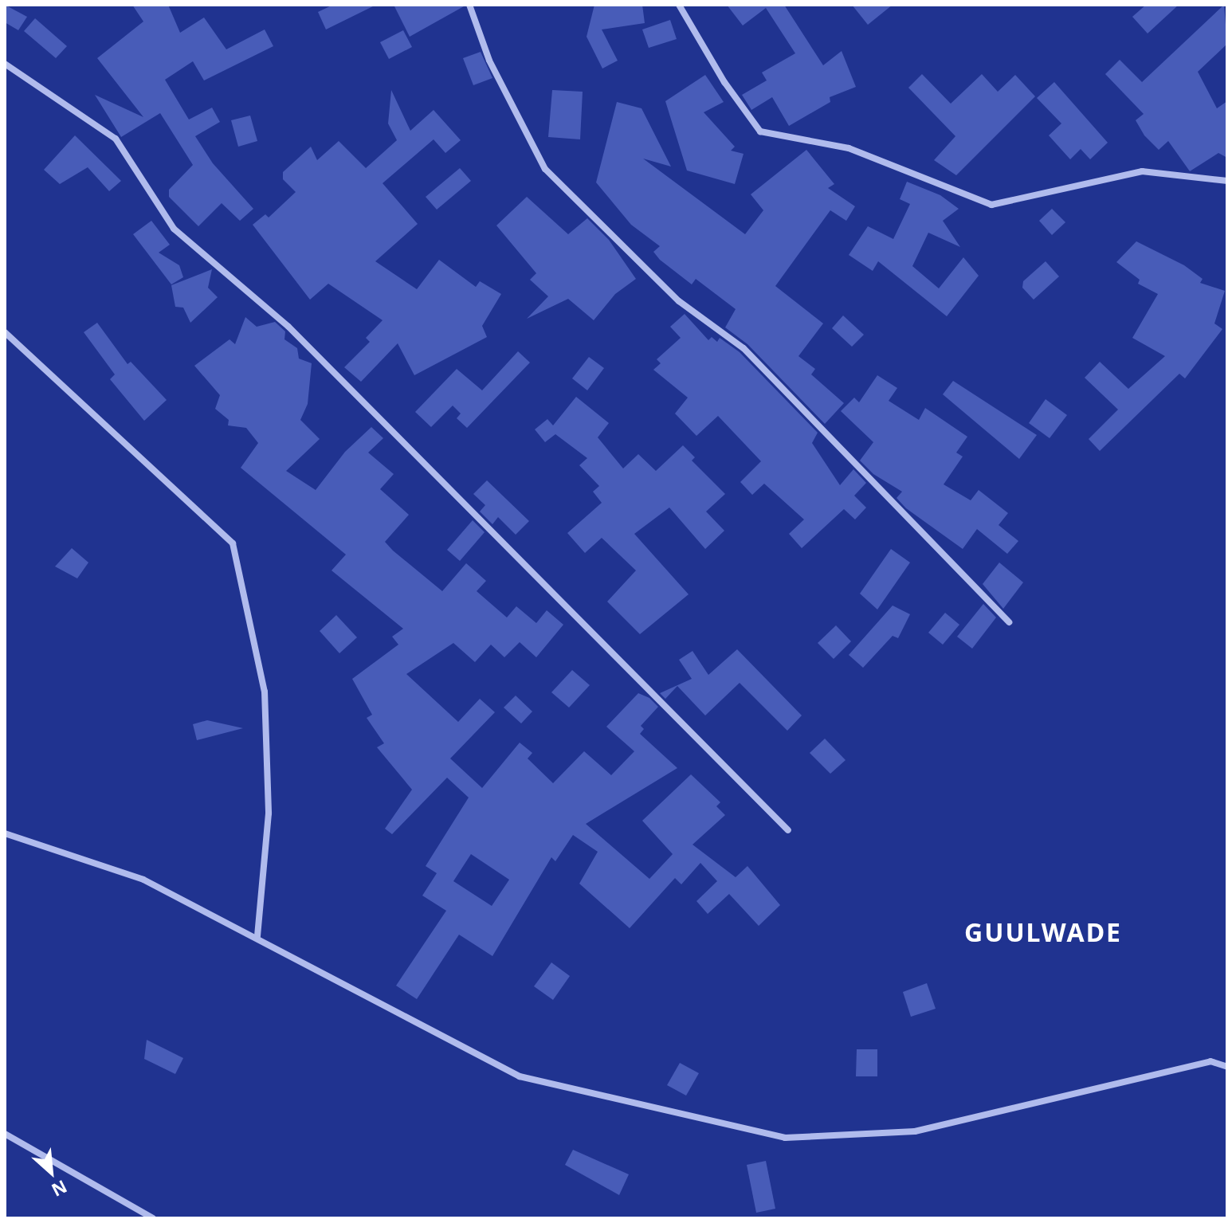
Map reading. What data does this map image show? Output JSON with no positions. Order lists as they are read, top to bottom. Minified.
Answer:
{"districts":["GUULWADE"],"north":"bottom right"}
